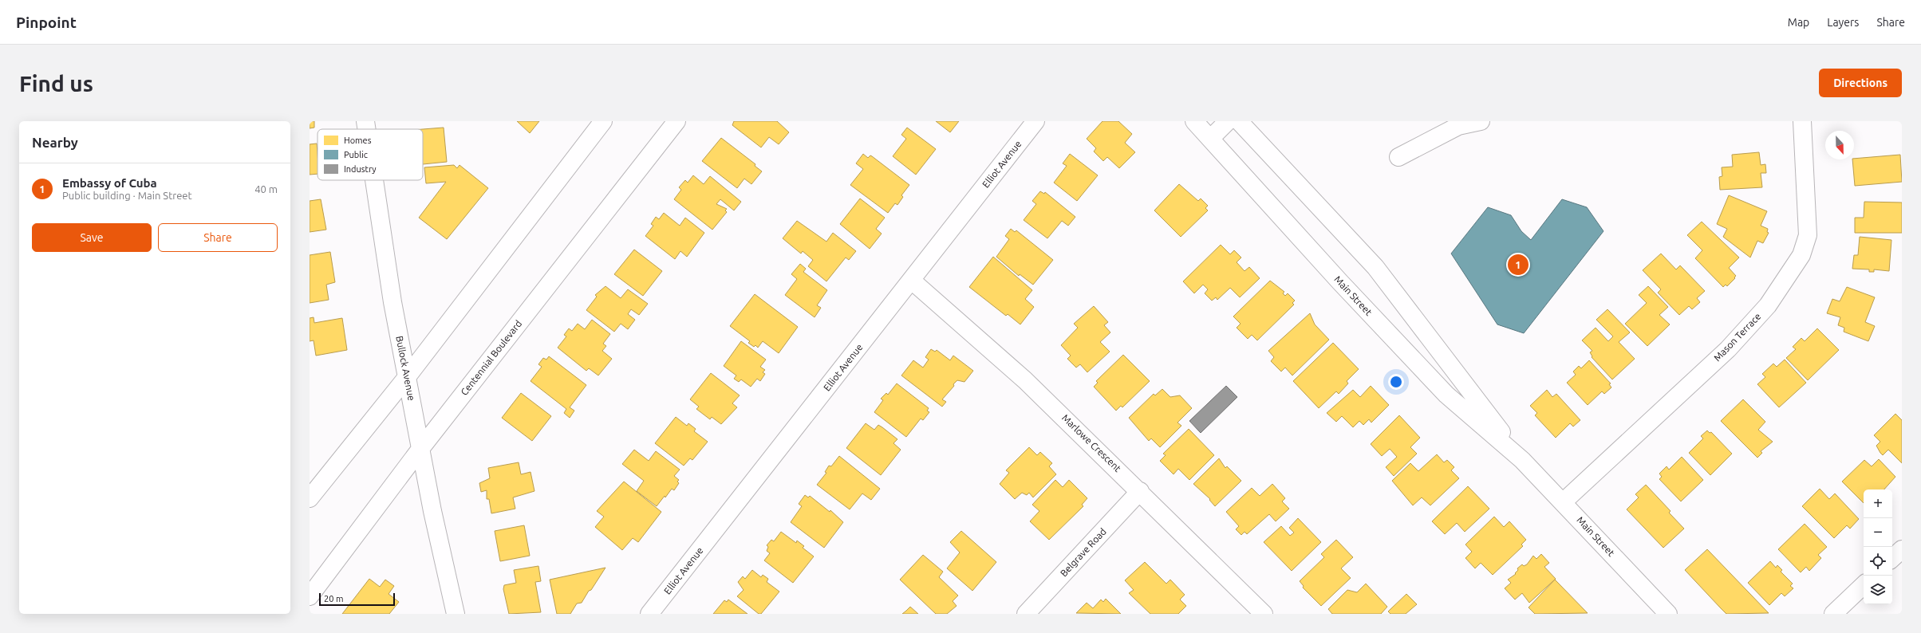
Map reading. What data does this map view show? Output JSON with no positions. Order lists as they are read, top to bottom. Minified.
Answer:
{"streets":{"street":["Elliot Avenue","Main Street","Mason Terrace","Centennial Boulevard","Bullock Avenue","Marlowe Crescent","Belgrave Road"]},"crossings":[["Elliot Avenue","Marlowe Crescent"],["Main Street","Mason Terrace"],["Centennial Boulevard","Bullock Avenue"],["Marlowe Crescent","Belgrave Road"]],"legend":["Homes","Public","Industry"],"scale_bar":"20 m","north":"bottom","page":{"header":"Pinpoint","nav":["Map","Layers","Share"],"buttons":["Directions",["Save","Share"]],"title":"Find us","heading":"Nearby","list":[{"mark":"1","name":"Embassy of Cuba","note":"Public building · Main Street","value":"40 m"}],"pins":"1","map_buttons":["+","−"],"scale":"20 m"}}
